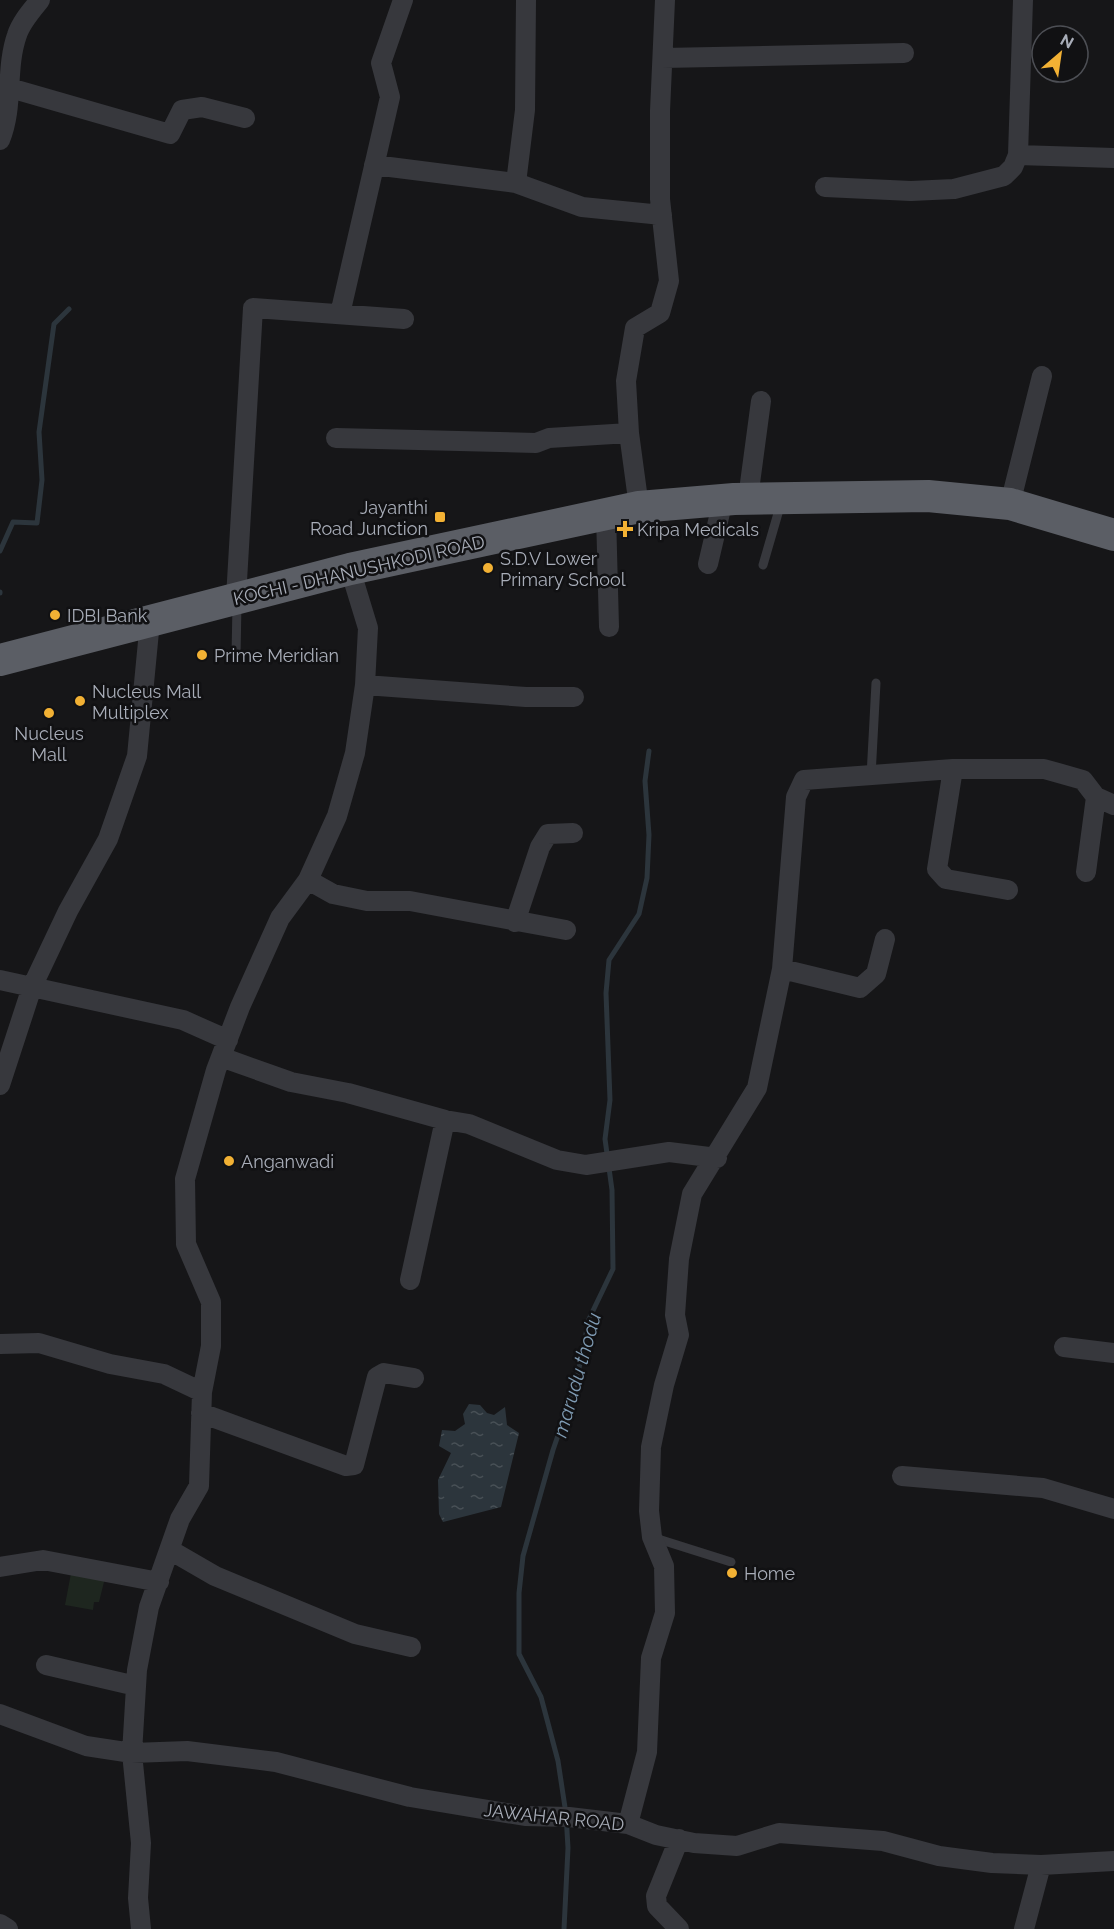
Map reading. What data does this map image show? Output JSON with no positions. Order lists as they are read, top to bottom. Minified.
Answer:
{"streets":{"highway":["KOCHI - DHANUSHKODI ROAD"],"street":["JAWAHAR ROAD"]},"water":["marudu thodu"],"places":{"transit":["Jayanthi Road Junction"],"health":["Kripa Medicals"],"other":["S.D.V Lower Primary School","IDBI Bank","Prime Meridian","Nucleus Mall Multiplex","Nucleus Mall","Anganwadi","Home"]},"north":"top right"}
